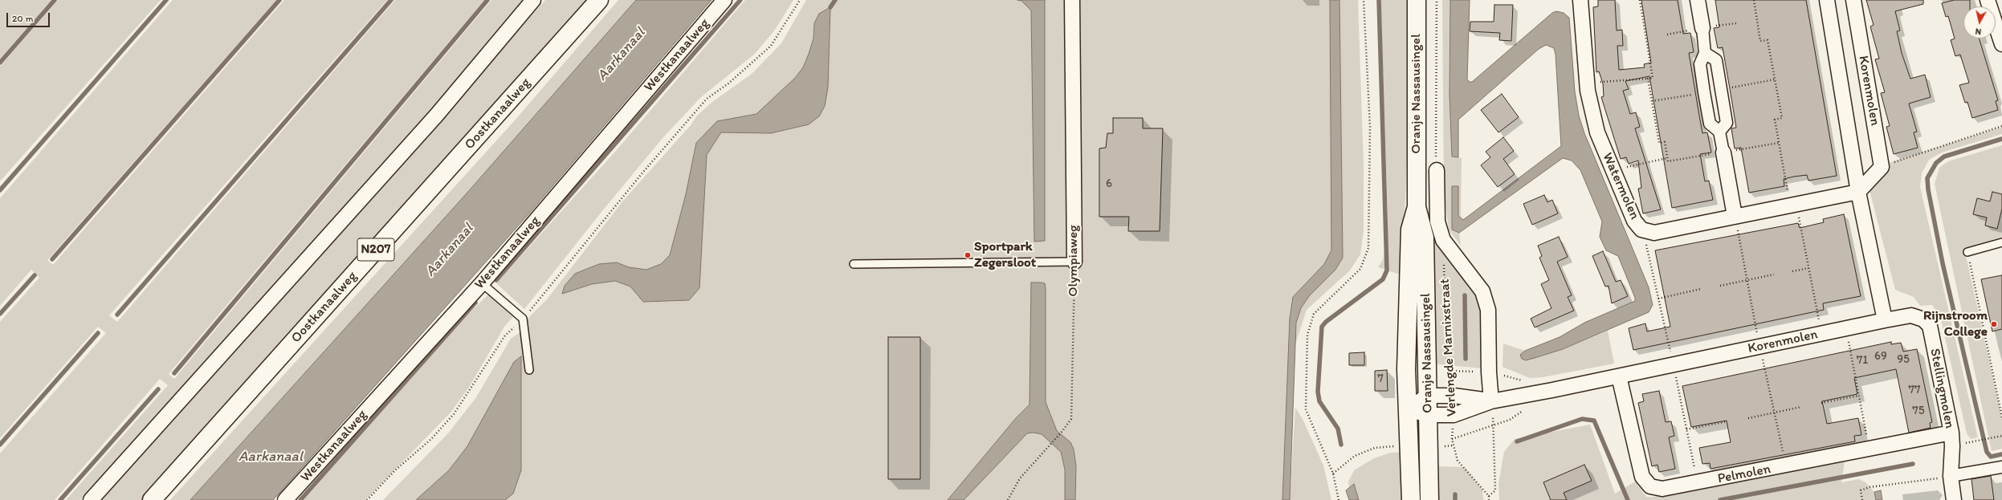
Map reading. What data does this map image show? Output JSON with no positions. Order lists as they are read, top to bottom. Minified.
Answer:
{"streets":{"main road":["Oranje Nassausingel","Oostkanaalweg","N207"],"street":["Westkanaalweg","Korenmolen","Watermolen","Olympiaweg","Verlengde Marnixstraat","Stellingmolen","Pelmolen"]},"crossings":[["Korenmolen","Oranje Nassausingel"],["Korenmolen","Watermolen"],["Korenmolen","Verlengde Marnixstraat"],["Korenmolen","Stellingmolen"],["Korenmolen","Pelmolen"],["Oranje Nassausingel","Verlengde Marnixstraat"],["Stellingmolen","Pelmolen"]],"water":["Aarkanaal"],"places":["Sportpark Zegersloot","Rijnstroom College"],"house_numbers":["6","69","95","71","7","77","75"],"scale_bar":"20 m","north":"bottom"}
